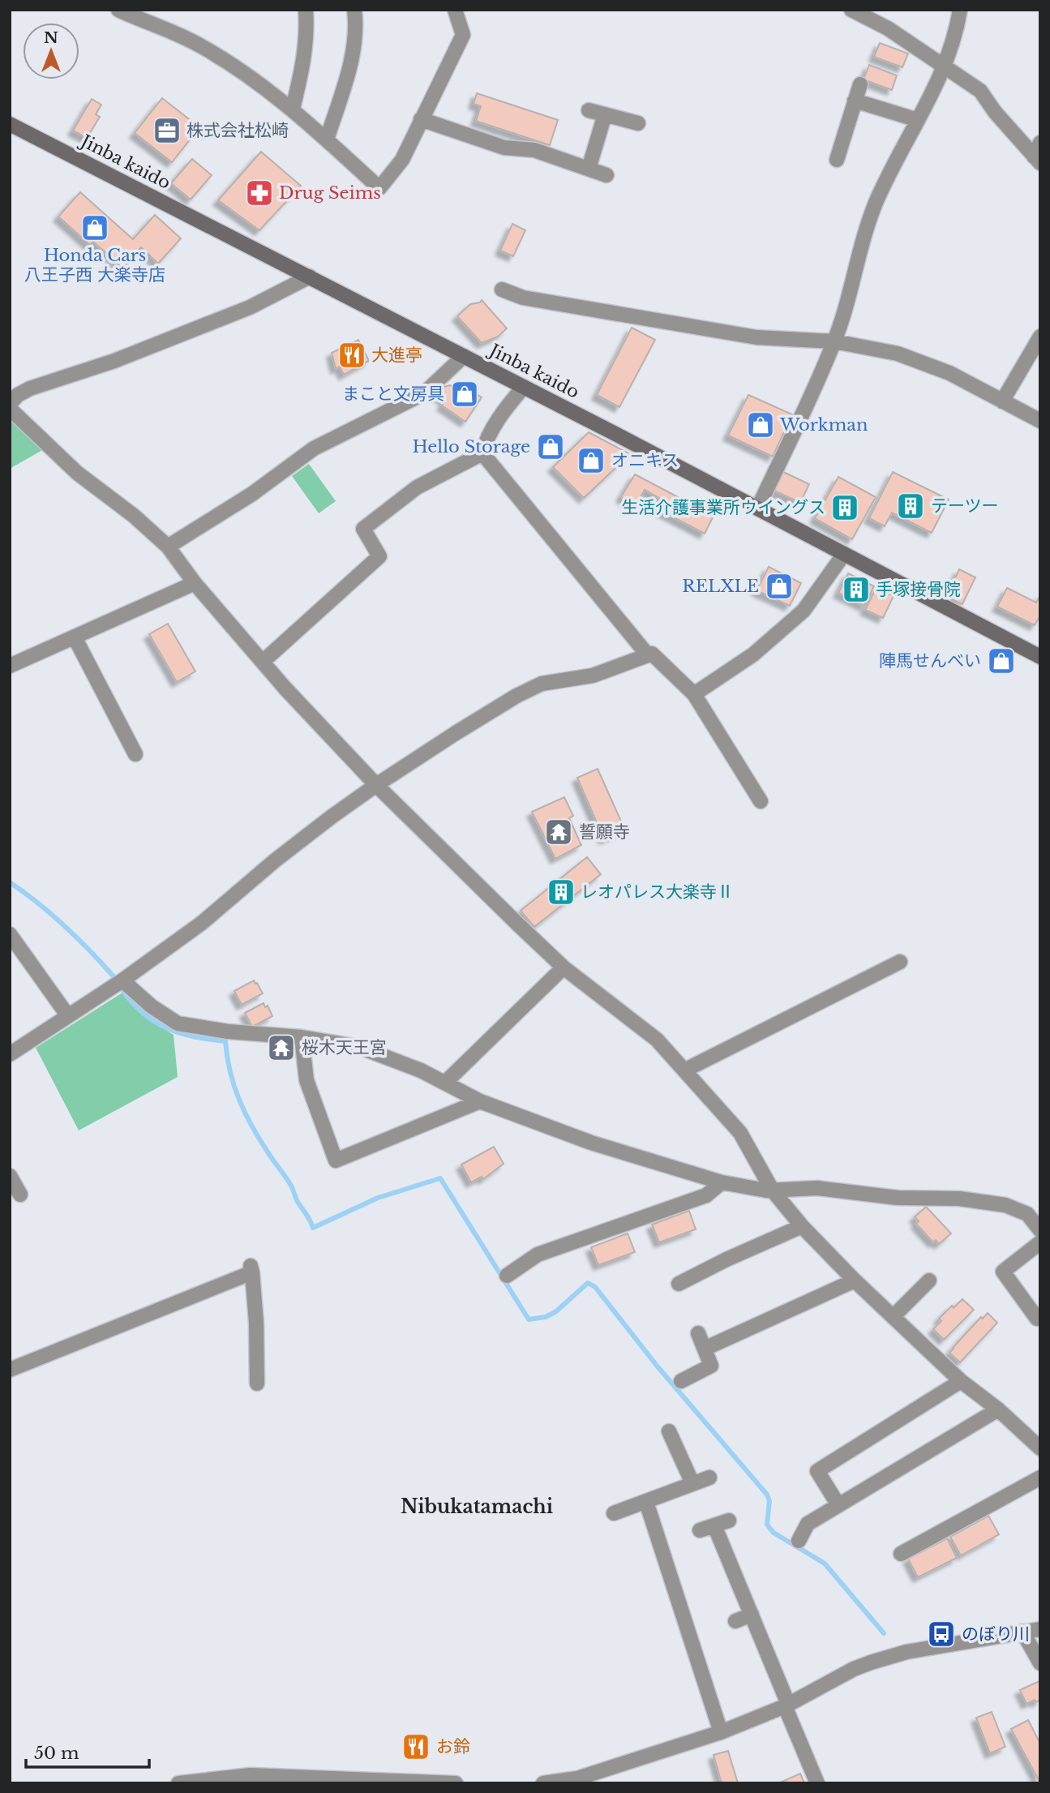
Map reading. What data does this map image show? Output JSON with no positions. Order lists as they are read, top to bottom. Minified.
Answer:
{"streets":{"main road":["Jinba kaido"]},"districts":["Nibukatamachi"],"places":{"office":["株式会社松崎"],"pharmacy":["Drug Seims"],"shop":["Honda Cars 八王子西 大楽寺店","まこと文房具","Workman","Hello Storage","オニキス","RELXLE","陣馬せんべい"],"restaurant":["大進亭","お鈴"],"building":["テーツー","生活介護事業所ウイングス","手塚接骨院","レオパレス大楽寺Ⅱ"],"temple":["誓願寺","桜木天王宮"],"bus stop":["のぼり川"]},"scale_bar":"50 m","north":"top"}
